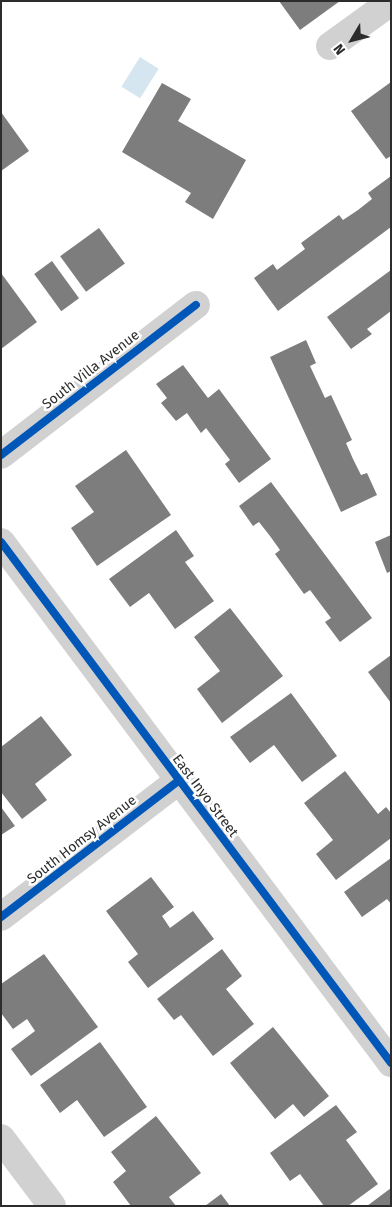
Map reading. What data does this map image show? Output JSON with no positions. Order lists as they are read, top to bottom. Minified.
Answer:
{"streets":{"street":["South Villa Avenue","East Inyo Street","South Homsy Avenue"]},"crossings":[["East Inyo Street","South Homsy Avenue"]],"north":"bottom left"}
